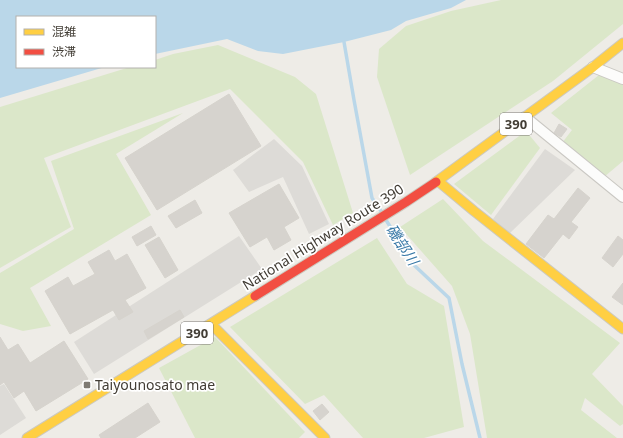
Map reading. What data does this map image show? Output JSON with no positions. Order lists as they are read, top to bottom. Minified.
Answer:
{"streets":{"main road":["390","National Highway Route 390"]},"water":["磯部川"],"places":{"transit":["Taiyounosato mae"]},"legend":["混雑","渋滞"]}
